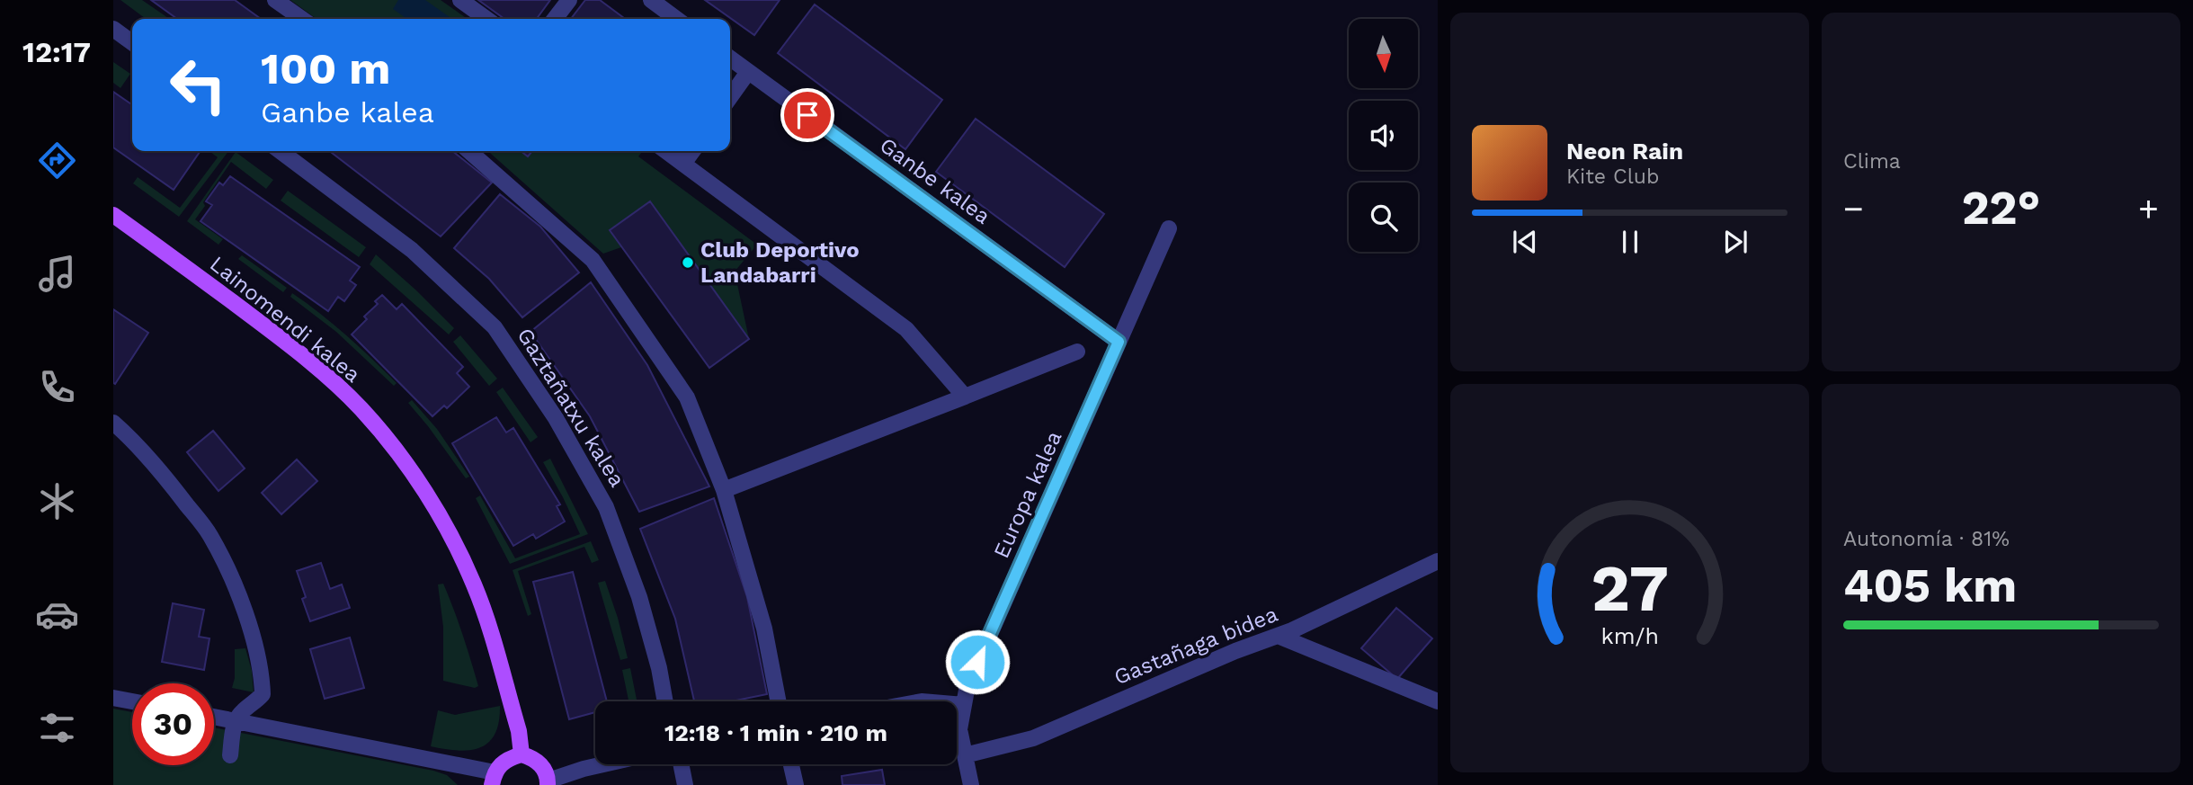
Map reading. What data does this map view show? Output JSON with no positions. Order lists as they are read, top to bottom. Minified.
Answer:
{"streets":{"main road":["Lainomendi kalea"],"street":["Ganbe kalea","Gaztañatxu kalea","Europa kalea","Gastañaga bidea"]},"crossings":[["Ganbe kalea","Europa kalea"],["Europa kalea","Gastañaga bidea"]],"places":["Club Deportivo Landabarri"],"north":"bottom","page":{"tabs":"12:17","tile":["Clima",["Autonomía · 81%","405 km"]],"turn":["100 m","Ganbe kalea"],"song":["Neon Rain","Kite Club"],"heat":["−","22°","+"],"limit":"30","trip":"12:18 · 1 min · 210 m","gauge":["27","km/h"]}}
